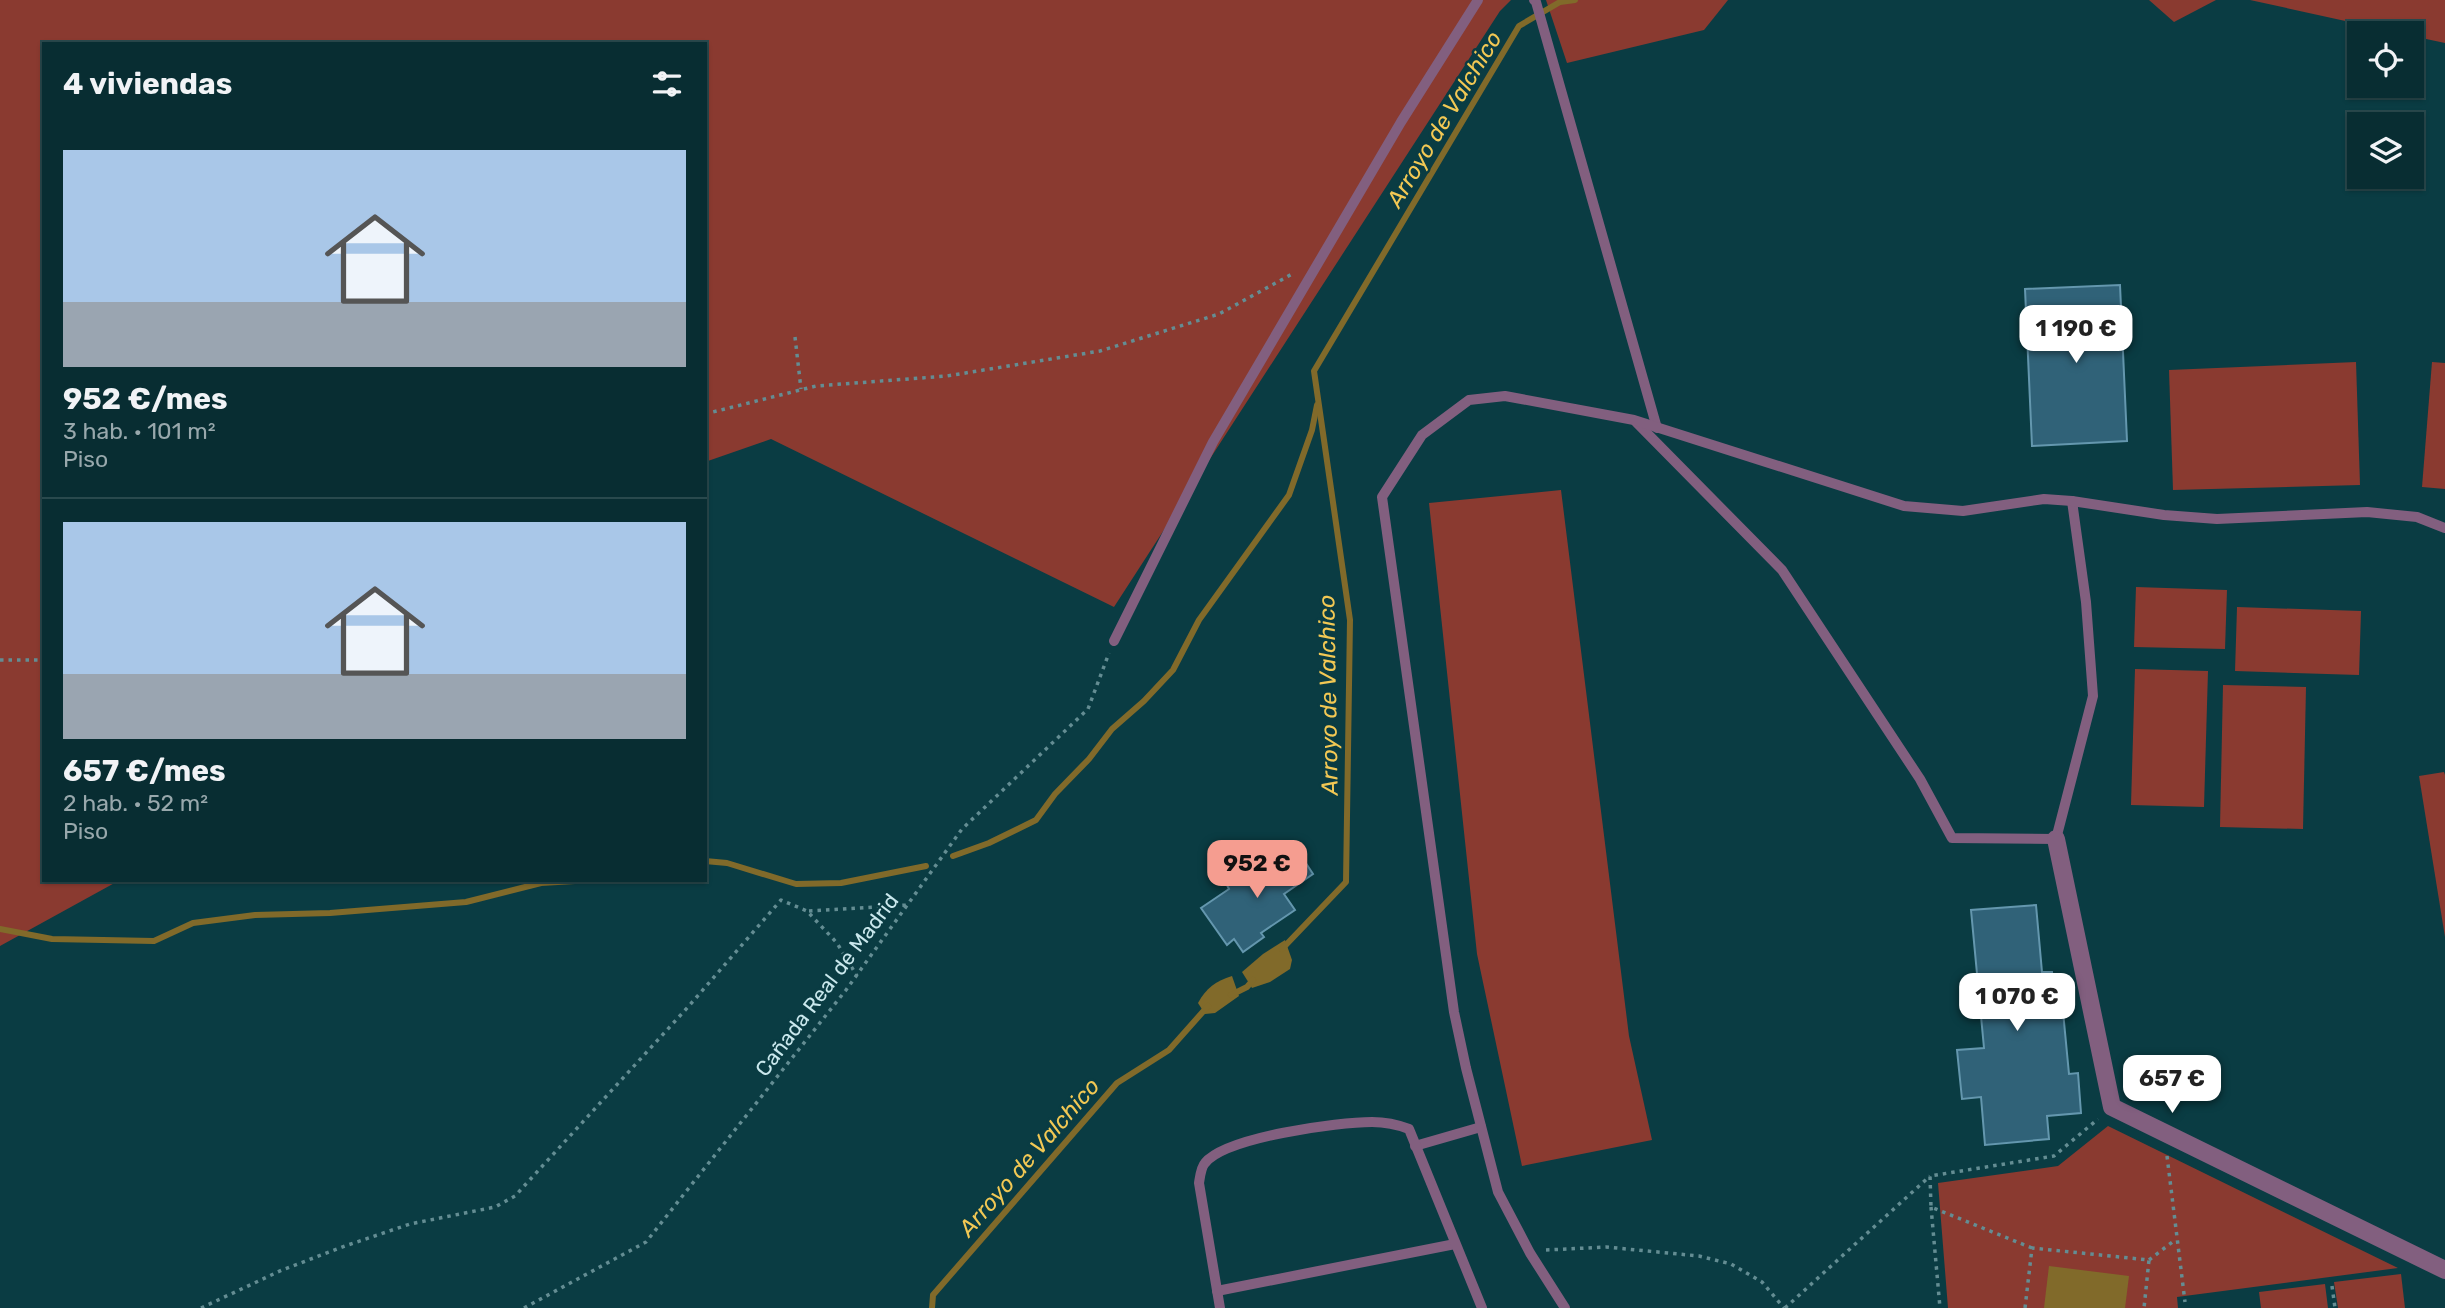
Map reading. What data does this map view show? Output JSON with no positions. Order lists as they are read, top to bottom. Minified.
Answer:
{"streets":{"path":["Cañada Real de Madrid"]},"water":["Arroyo de Valchico"],"page":{"heading":"4 viviendas","list":[{"name":"952 €/mes","note":"3 hab. · 101 m² · Piso"},{"name":"657 €/mes","note":"2 hab. · 52 m² · Piso"}],"price":["1 190 €","952 €","1 070 €","657 €"]}}
